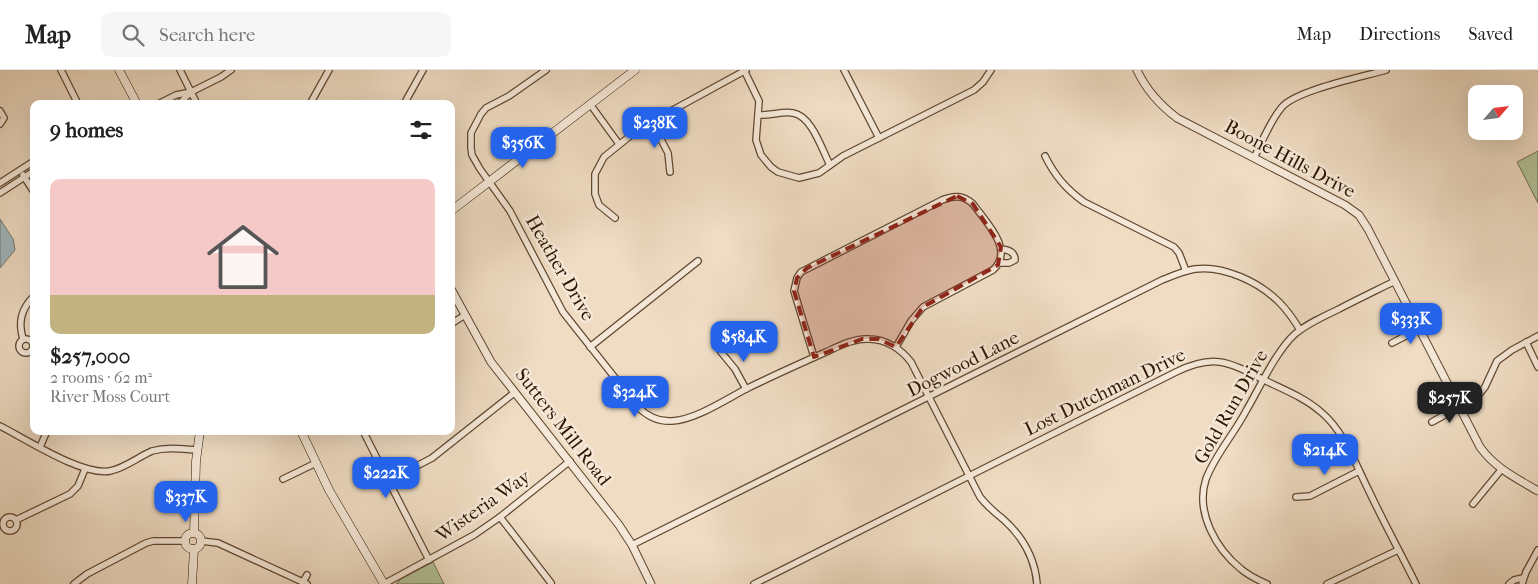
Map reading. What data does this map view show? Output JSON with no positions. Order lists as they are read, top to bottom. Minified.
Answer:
{"streets":{"street":["Boone Hills Drive","Heather Drive","Dogwood Lane","Lost Dutchman Drive","Gold Run Drive","Sutters Mill Road","Wisteria Way"]},"crossings":[["Boone Hills Drive","Gold Run Drive"],["Dogwood Lane","Gold Run Drive"],["Dogwood Lane","Sutters Mill Road"],["Lost Dutchman Drive","Gold Run Drive"],["Sutters Mill Road","Wisteria Way"]],"north":"top right","page":{"header":"Map","search":"Search here","nav":["Map","Directions","Saved"],"heading":"9 homes","price":["$238K","$356K","$333K","$584K","$324K","$257K","$214K","$222K","$337K"],"list":[{"name":"$257,000","note":"2 rooms · 62 m² · River Moss Court"}]}}
